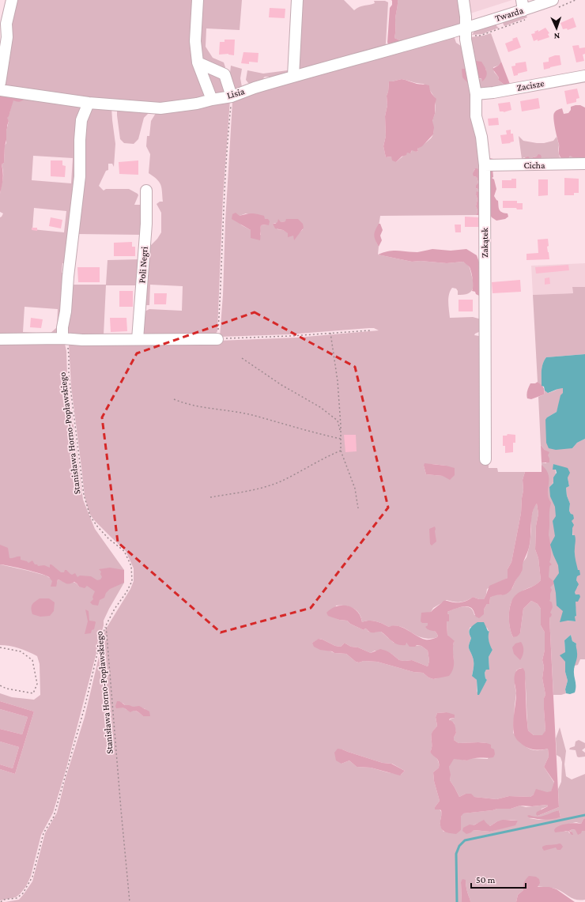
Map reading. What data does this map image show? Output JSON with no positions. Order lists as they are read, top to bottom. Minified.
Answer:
{"streets":{"street":["Twarda","Zacisze","Lisia","Cicha","Zakątek","Poli Negri"],"path":["Stanisława Horno-Popławskiego"]},"crossings":[["Twarda","Lisia"],["Twarda","Zakątek"],["Zacisze","Zakątek"],["Lisia","Zakątek"],["Cicha","Zakątek"]],"scale_bar":"50 m","north":"bottom"}
